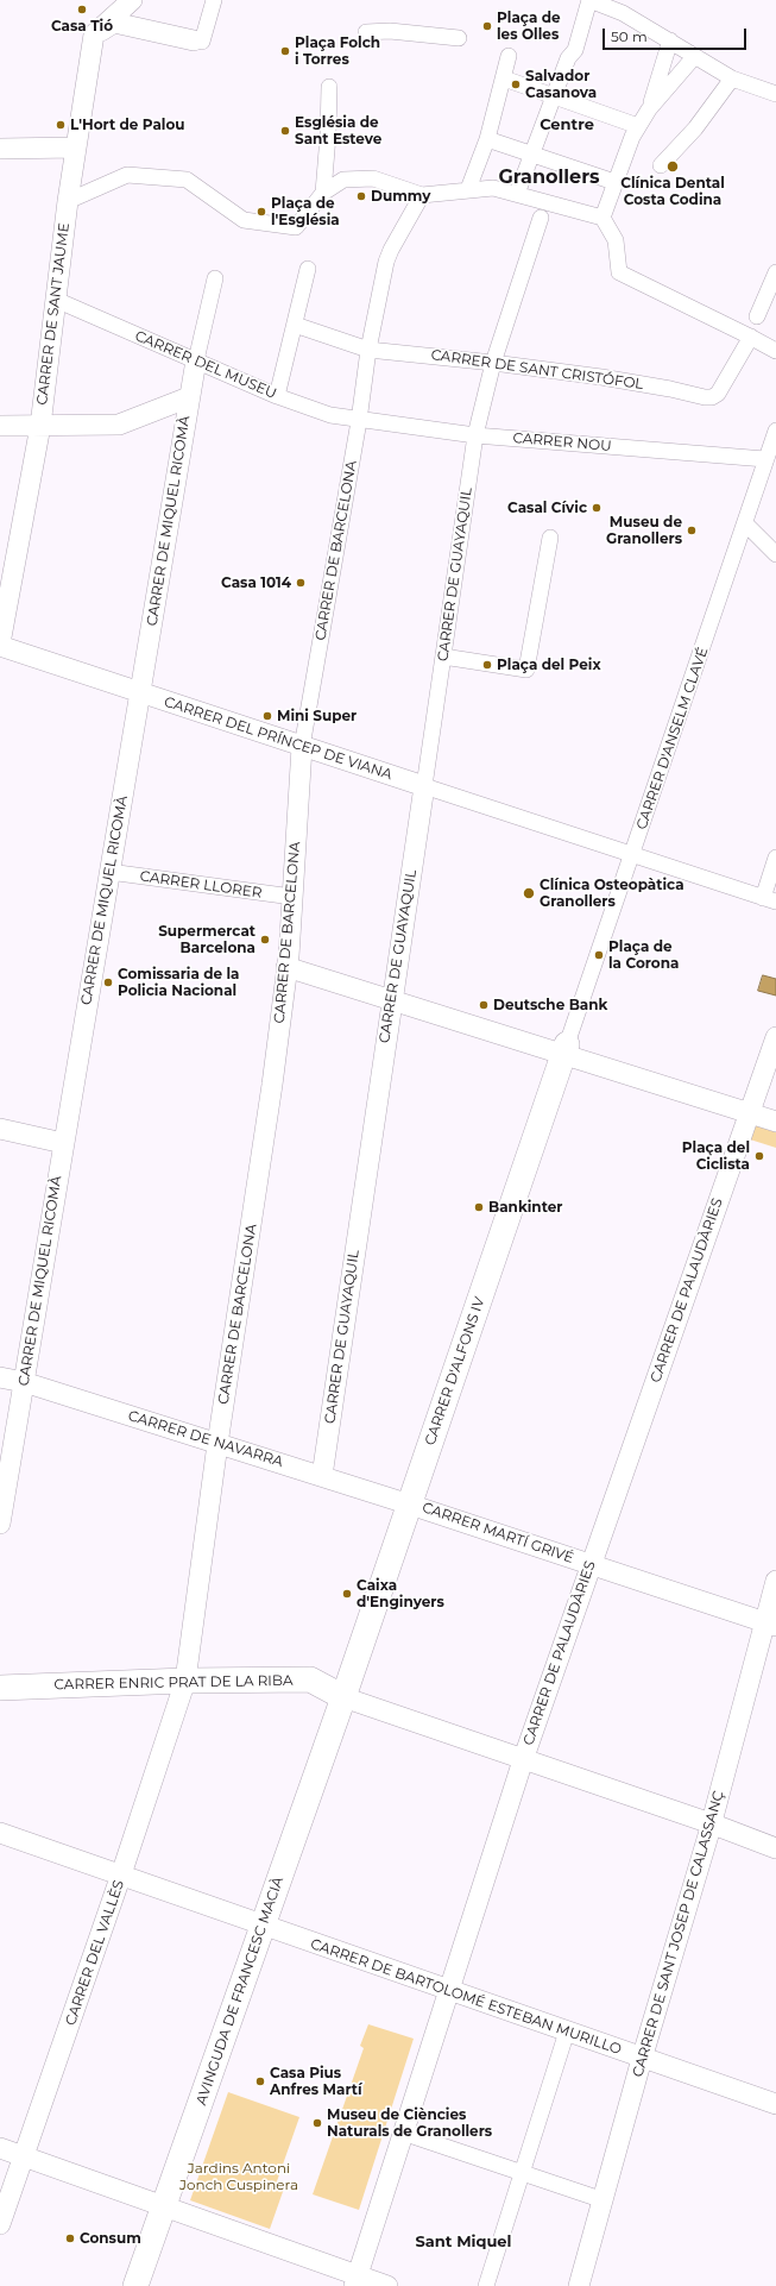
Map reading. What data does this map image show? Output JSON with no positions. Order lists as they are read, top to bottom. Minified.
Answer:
{"streets":{"street":["CARRER DE SANT JAUME","CARRER DEL MUSEU","CARRER DE SANT CRISTÓFOL","CARRER NOU","CARRER DE MIQUEL RICOMÀ","CARRER DE BARCELONA","CARRER DE GUAYAQUIL","CARRER DEL PRÍNCEP DE VIANA","CARRER D'ANSELM CLAVÉ","CARRER LLORER","CARRER DE PALAUDÀRIES","CARRER D'ALFONS IV","CARRER DE NAVARRA","CARRER MARTÍ GRIVÉ","CARRER ENRIC PRAT DE LA RIBA","CARRER DE SANT JOSEP DE CALASSANÇ","CARRER DEL VALLÈS","AVINGUDA DE FRANCESC MACIÀ","CARRER DE BARTOLOMÉ ESTEBAN MURILLO"]},"crossings":[["CARRER DE SANT JAUME","CARRER DEL MUSEU"],["CARRER DE SANT JAUME","CARRER DEL PRÍNCEP DE VIANA"],["CARRER DEL MUSEU","CARRER NOU"],["CARRER DEL MUSEU","CARRER DE MIQUEL RICOMÀ"],["CARRER DEL MUSEU","CARRER DE BARCELONA"],["CARRER DE SANT CRISTÓFOL","CARRER DE BARCELONA"],["CARRER DE SANT CRISTÓFOL","CARRER DE GUAYAQUIL"],["CARRER NOU","CARRER DE BARCELONA"],["CARRER NOU","CARRER DE GUAYAQUIL"],["CARRER NOU","CARRER D'ANSELM CLAVÉ"],["CARRER DE MIQUEL RICOMÀ","CARRER DEL PRÍNCEP DE VIANA"],["CARRER DE MIQUEL RICOMÀ","CARRER LLORER"],["CARRER DE MIQUEL RICOMÀ","CARRER DE NAVARRA"],["CARRER DE BARCELONA","CARRER DEL PRÍNCEP DE VIANA"],["CARRER DE BARCELONA","CARRER LLORER"],["CARRER DE BARCELONA","CARRER DE NAVARRA"],["CARRER DE BARCELONA","CARRER ENRIC PRAT DE LA RIBA"],["CARRER DE BARCELONA","CARRER DEL VALLÈS"],["CARRER DE GUAYAQUIL","CARRER DEL PRÍNCEP DE VIANA"],["CARRER DE GUAYAQUIL","CARRER DE NAVARRA"],["CARRER DEL PRÍNCEP DE VIANA","CARRER D'ANSELM CLAVÉ"],["CARRER D'ANSELM CLAVÉ","CARRER D'ALFONS IV"],["CARRER DE PALAUDÀRIES","CARRER MARTÍ GRIVÉ"],["CARRER DE PALAUDÀRIES","CARRER DE BARTOLOMÉ ESTEBAN MURILLO"],["CARRER D'ALFONS IV","CARRER DE NAVARRA"],["CARRER D'ALFONS IV","CARRER MARTÍ GRIVÉ"],["CARRER D'ALFONS IV","CARRER ENRIC PRAT DE LA RIBA"],["CARRER D'ALFONS IV","AVINGUDA DE FRANCESC MACIÀ"],["CARRER DE NAVARRA","CARRER MARTÍ GRIVÉ"],["CARRER MARTÍ GRIVÉ","CARRER DE SANT JOSEP DE CALASSANÇ"],["CARRER ENRIC PRAT DE LA RIBA","CARRER DEL VALLÈS"],["CARRER ENRIC PRAT DE LA RIBA","AVINGUDA DE FRANCESC MACIÀ"],["CARRER DE SANT JOSEP DE CALASSANÇ","CARRER DE BARTOLOMÉ ESTEBAN MURILLO"],["CARRER DEL VALLÈS","CARRER DE BARTOLOMÉ ESTEBAN MURILLO"],["AVINGUDA DE FRANCESC MACIÀ","CARRER DE BARTOLOMÉ ESTEBAN MURILLO"]],"districts":["Centre","Granollers","Sant Miquel"],"parks":["Jardins Antoni Jonch Cuspinera"],"places":["Casa Tió","Plaça de les Olles","Plaça Folch i Torres","Salvador Casanova","L'Hort de Palou","Església de Sant Esteve","Clínica Dental Costa Codina","Dummy","Plaça de l'Església","Casal Cívic","Museu de Granollers","Casa 1014","Plaça del Peix","Mini Super","Clínica Osteopàtica Granollers","Supermercat Barcelona","Plaça de la Corona","Comissaria de la Policia Nacional","Deutsche Bank","Plaça del Ciclista","Bankinter","Caixa d'Enginyers","Casa Pius Anfres Martí","Museu de Ciències Naturals de Granollers","Consum"],"scale_bar":"50 m"}
